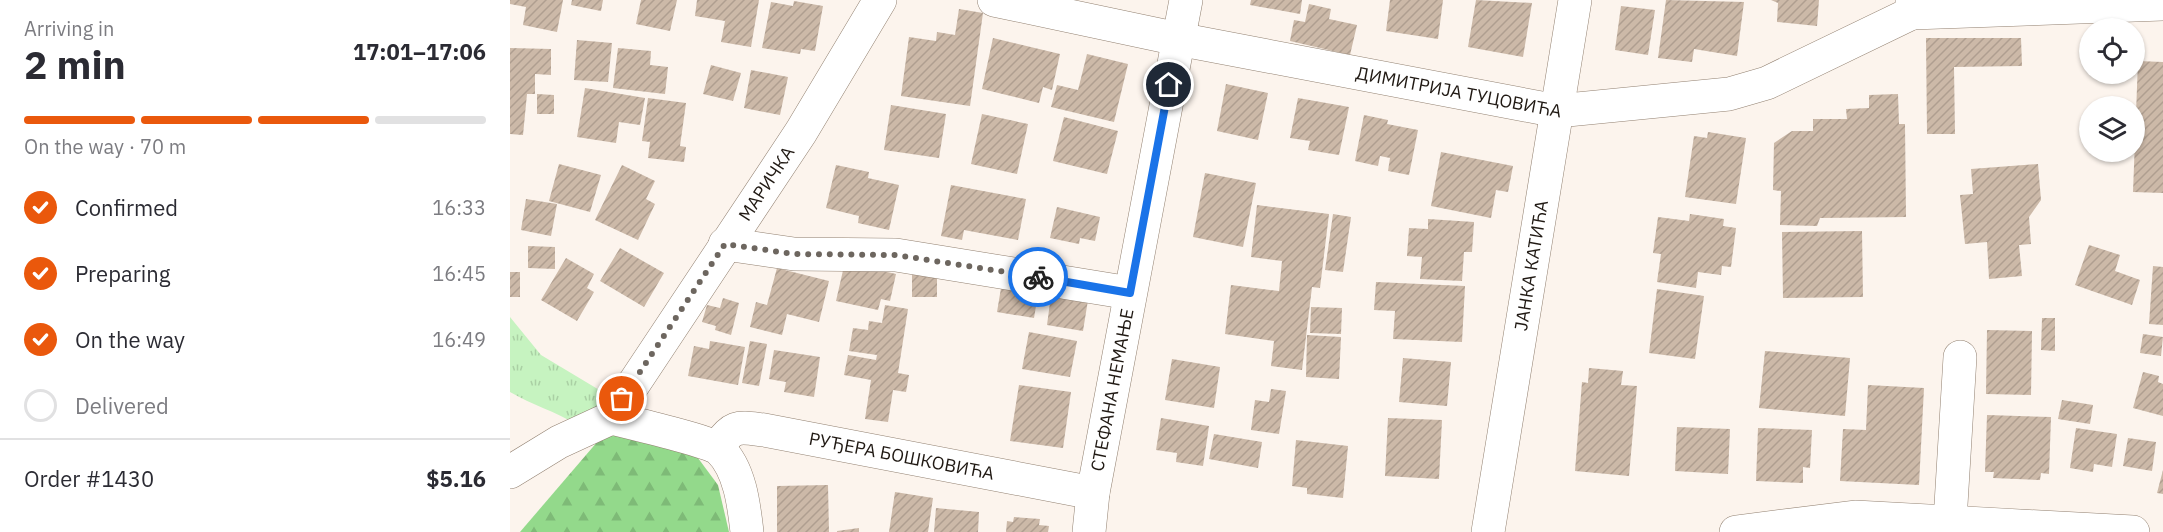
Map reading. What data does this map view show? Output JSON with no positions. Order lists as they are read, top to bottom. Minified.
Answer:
{"streets":{"street":["ДИМИТРИЈА ТУЦОВИЋА","МАРИЧКА","ЈАНКА КАТИЋА","СТЕФАНА НЕМАЊЕ","РУЂЕРА БОШКОВИЋА"]},"crossings":[["ДИМИТРИЈА ТУЦОВИЋА","ЈАНКА КАТИЋА"],["ДИМИТРИЈА ТУЦОВИЋА","СТЕФАНА НЕМАЊЕ"],["СТЕФАНА НЕМАЊЕ","РУЂЕРА БОШКОВИЋА"]],"page":{"heading":["2 min","Arriving in","17:01–17:06"],"panel":["Order #1430","$5.16"],"bar":"On the way · 70 m","list":[["Confirmed","16:33"],["Preparing","16:45"],["On the way","16:49"],"Delivered"]}}
